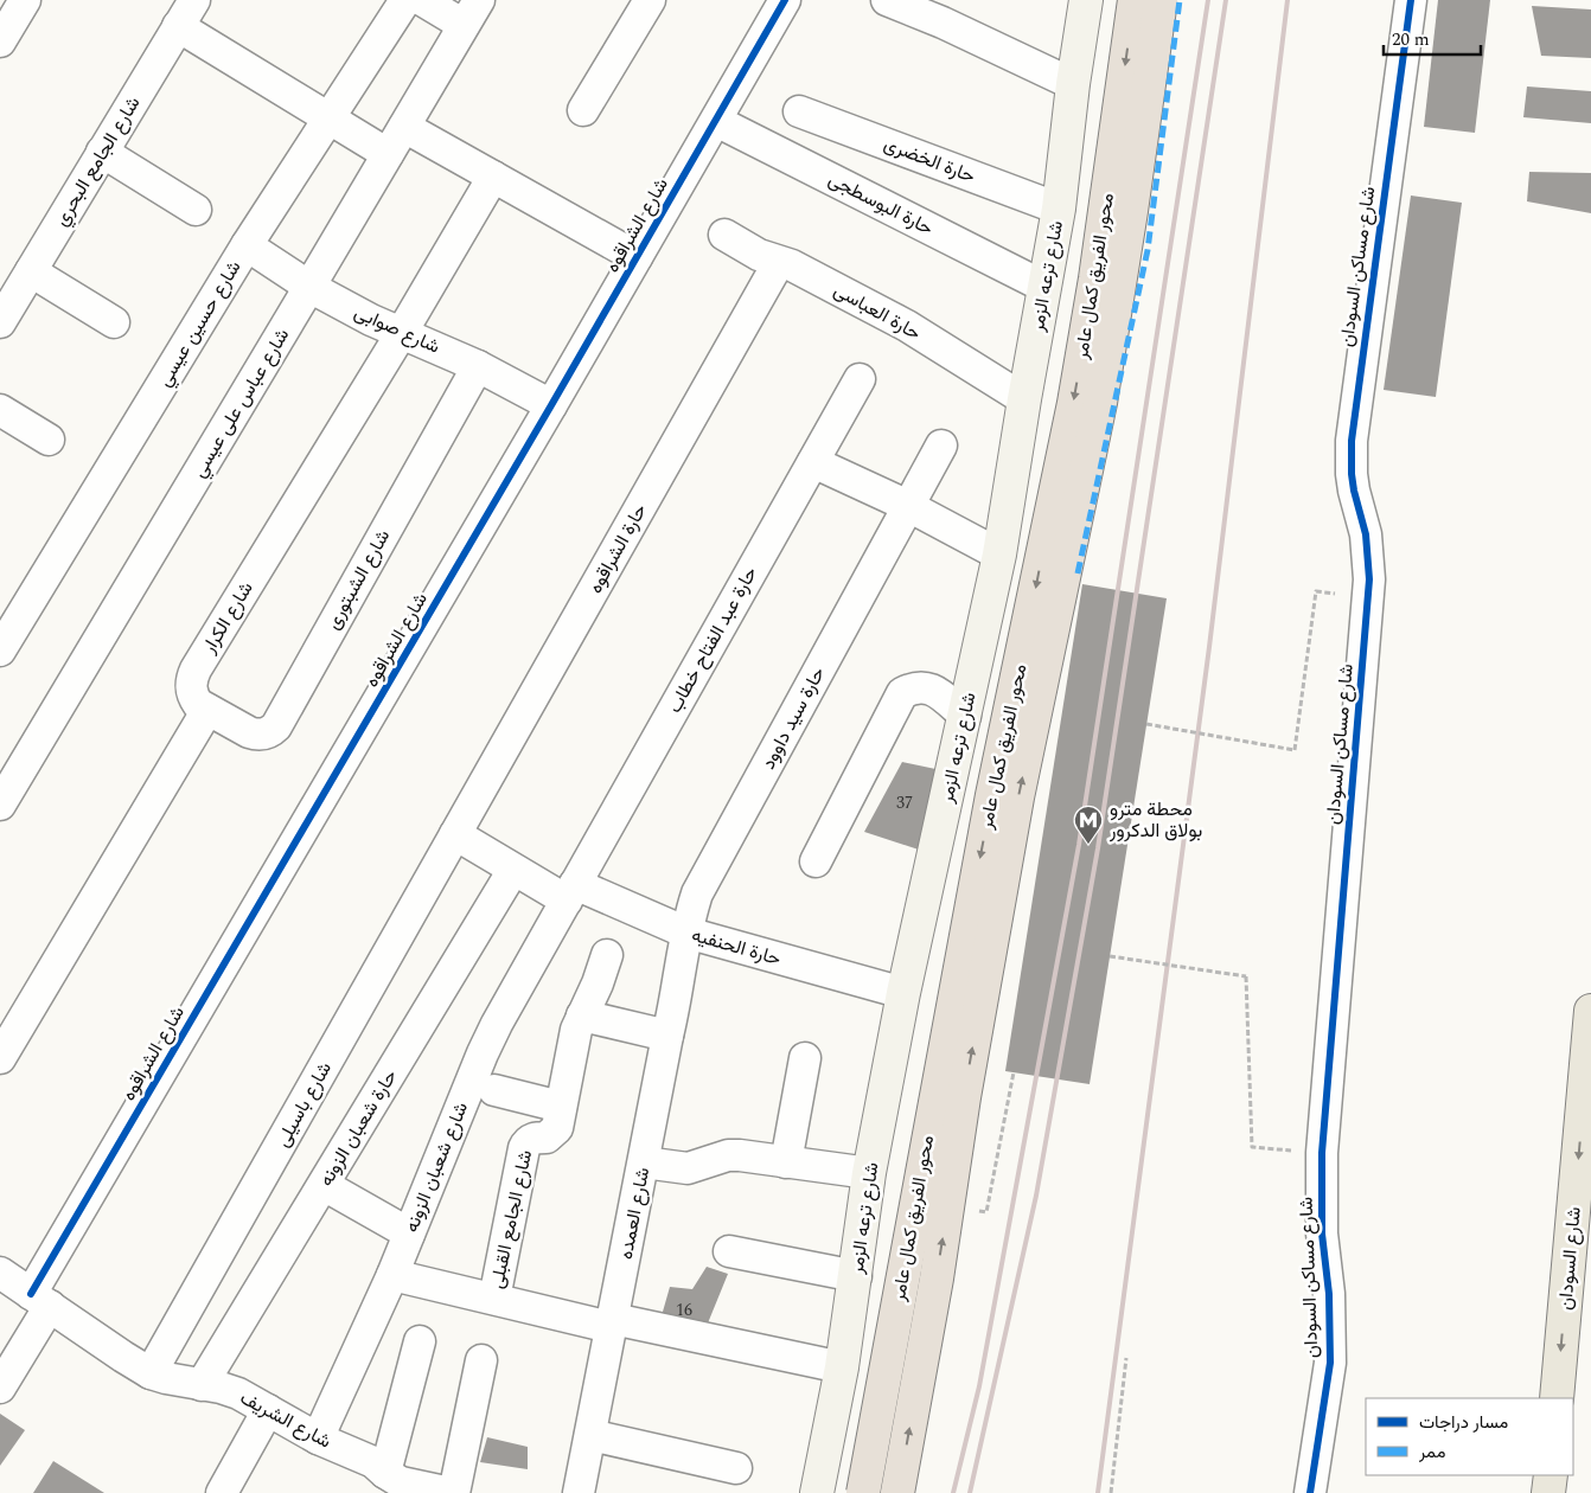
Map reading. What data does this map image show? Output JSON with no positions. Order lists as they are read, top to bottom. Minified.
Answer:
{"streets":{"highway":["محور الفريق كمال عامر"],"main road":["شارع ترعه الزمر","شارع السودان"],"street":["حارة الخضرى","شارع الجامع البحري","حارة البوسطجى","شارع الشراقوه","شارع مساكن السودان","حارة العباسى","شارع حسين عيسي","شارع صوابى","شارع عباس على عيسي","حارة الشراقوه","شارع الشبتورى","شارع الكرار","حارة عبد الفتاح خطاب","حارة سيد داوود","حارة الحنفيه","شارع باسيلى","حارة شعبان الزونه","شارع شعبان الزونه","شارع العمده","شارع الجامع القبلى","شارع الشريف"]},"crossings":[["حارة الخضرى","شارع ترعه الزمر"],["حارة البوسطجى","شارع الشراقوه"],["حارة البوسطجى","شارع ترعه الزمر"],["شارع الشراقوه","شارع صوابى"],["شارع الشراقوه","شارع الشريف"],["شارع ترعه الزمر","حارة العباسى"],["شارع ترعه الزمر","حارة الحنفيه"],["حارة العباسى","حارة الشراقوه"],["شارع حسين عيسي","شارع صوابى"],["شارع صوابى","شارع عباس على عيسي"],["شارع صوابى","شارع الشبتورى"],["شارع صوابى","شارع الكرار"],["حارة الشراقوه","حارة الحنفيه"],["حارة الشراقوه","شارع باسيلى"],["شارع الشبتورى","شارع الكرار"],["حارة عبد الفتاح خطاب","حارة الحنفيه"],["حارة عبد الفتاح خطاب","شارع شعبان الزونه"],["حارة سيد داوود","حارة الحنفيه"],["حارة سيد داوود","شارع العمده"],["حارة الحنفيه","شارع باسيلى"],["حارة الحنفيه","حارة شعبان الزونه"],["حارة الحنفيه","شارع شعبان الزونه"],["حارة الحنفيه","شارع العمده"],["شارع باسيلى","شارع الشريف"],["حارة شعبان الزونه","شارع الشريف"],["شارع شعبان الزونه","شارع الشريف"]],"one_way":["شارع السودان"],"places":{"metro station":["محطة مترو بولاق الدكرور"]},"house_numbers":["37","16"],"legend":["مسار دراجات","ممر"],"scale_bar":"20 m"}
